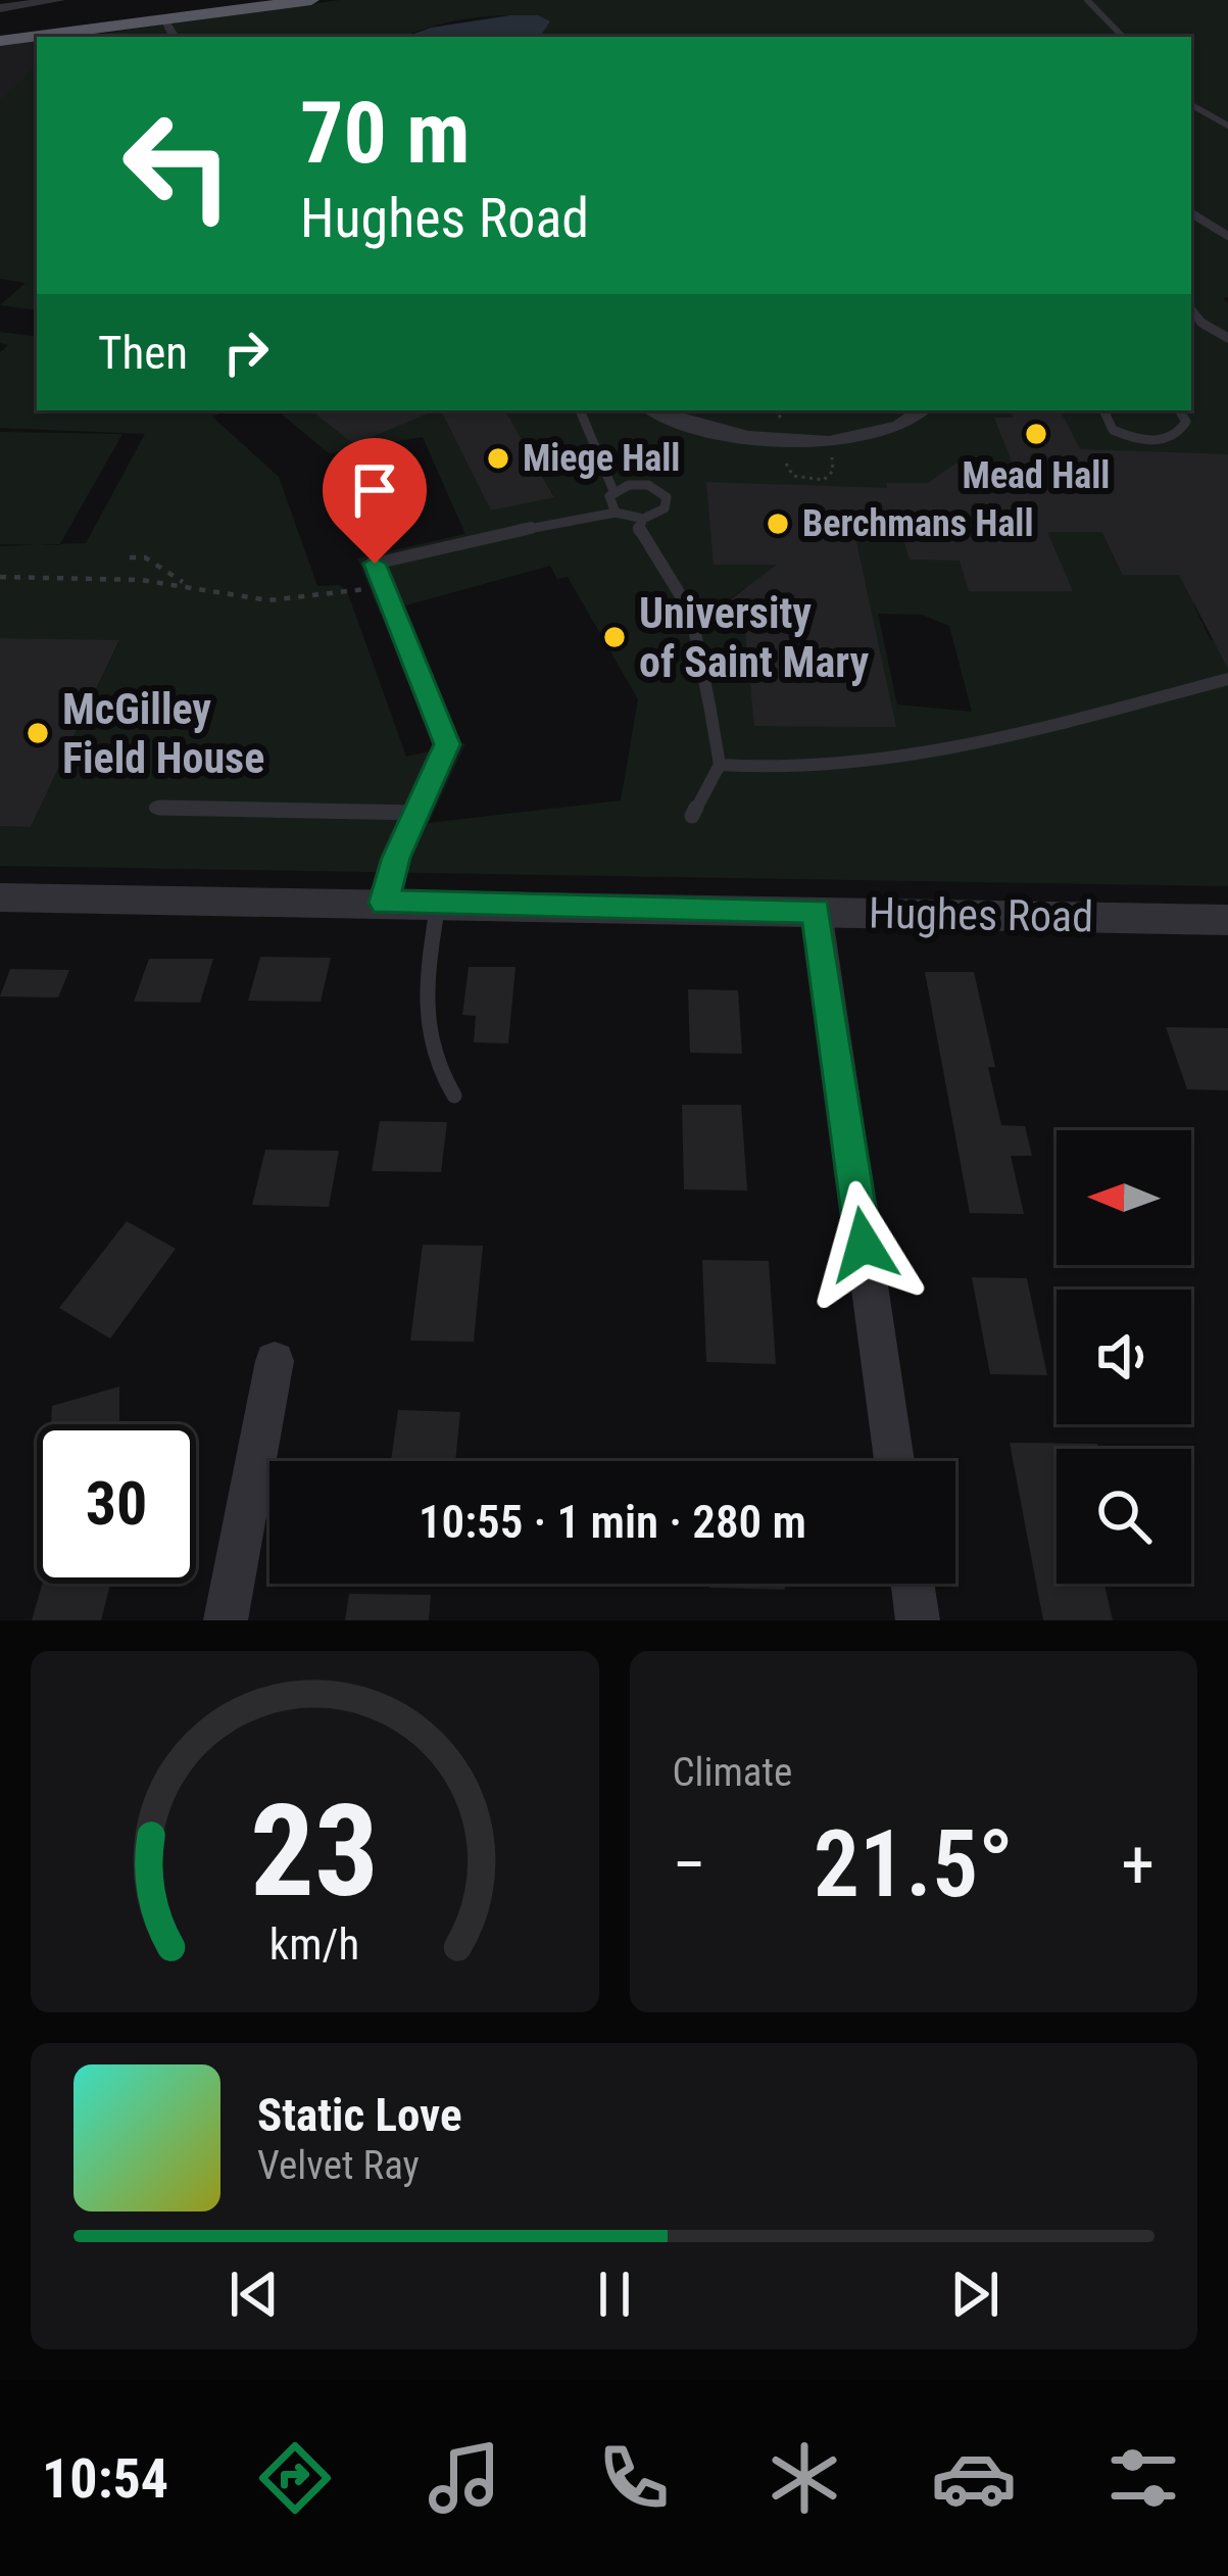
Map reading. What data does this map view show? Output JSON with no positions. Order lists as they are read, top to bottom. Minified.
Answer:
{"streets":{"street":["Hughes Road"]},"places":["Mead Hall","Miege Hall","Berchmans Hall","University of Saint Mary","McGilley Field House"],"north":"left","page":{"turn":["70 m","Hughes Road"],"then":"Then","limit":"30","trip":"10:55 · 1 min · 280 m","tile":"Climate","heat":["−","21.5°","+"],"song":["Static Love","Velvet Ray"],"tabs":"10:54","gauge":["23","km/h"]}}
